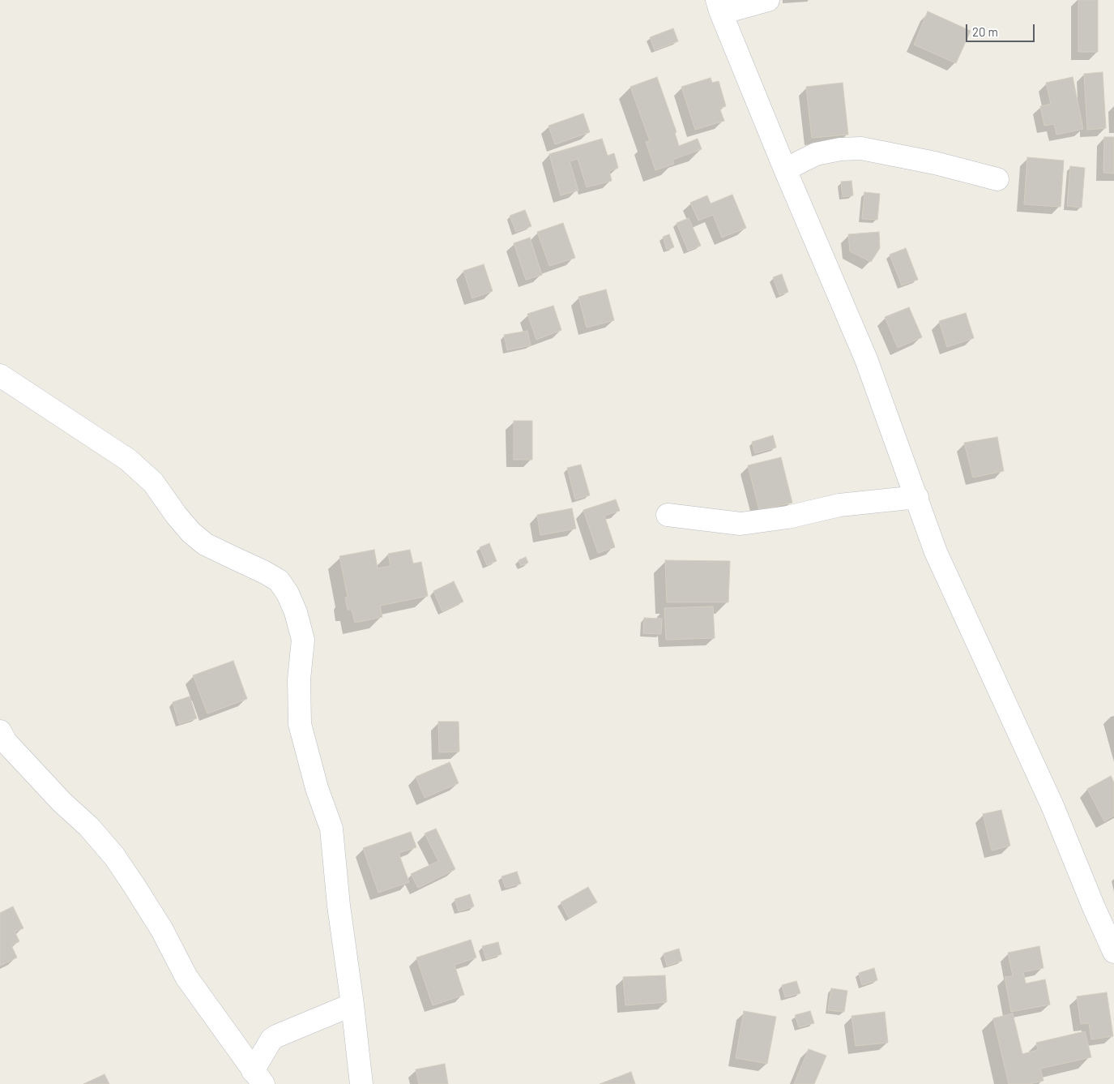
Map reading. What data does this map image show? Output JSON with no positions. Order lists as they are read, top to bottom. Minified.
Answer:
{"scale_bar":"20 m"}
